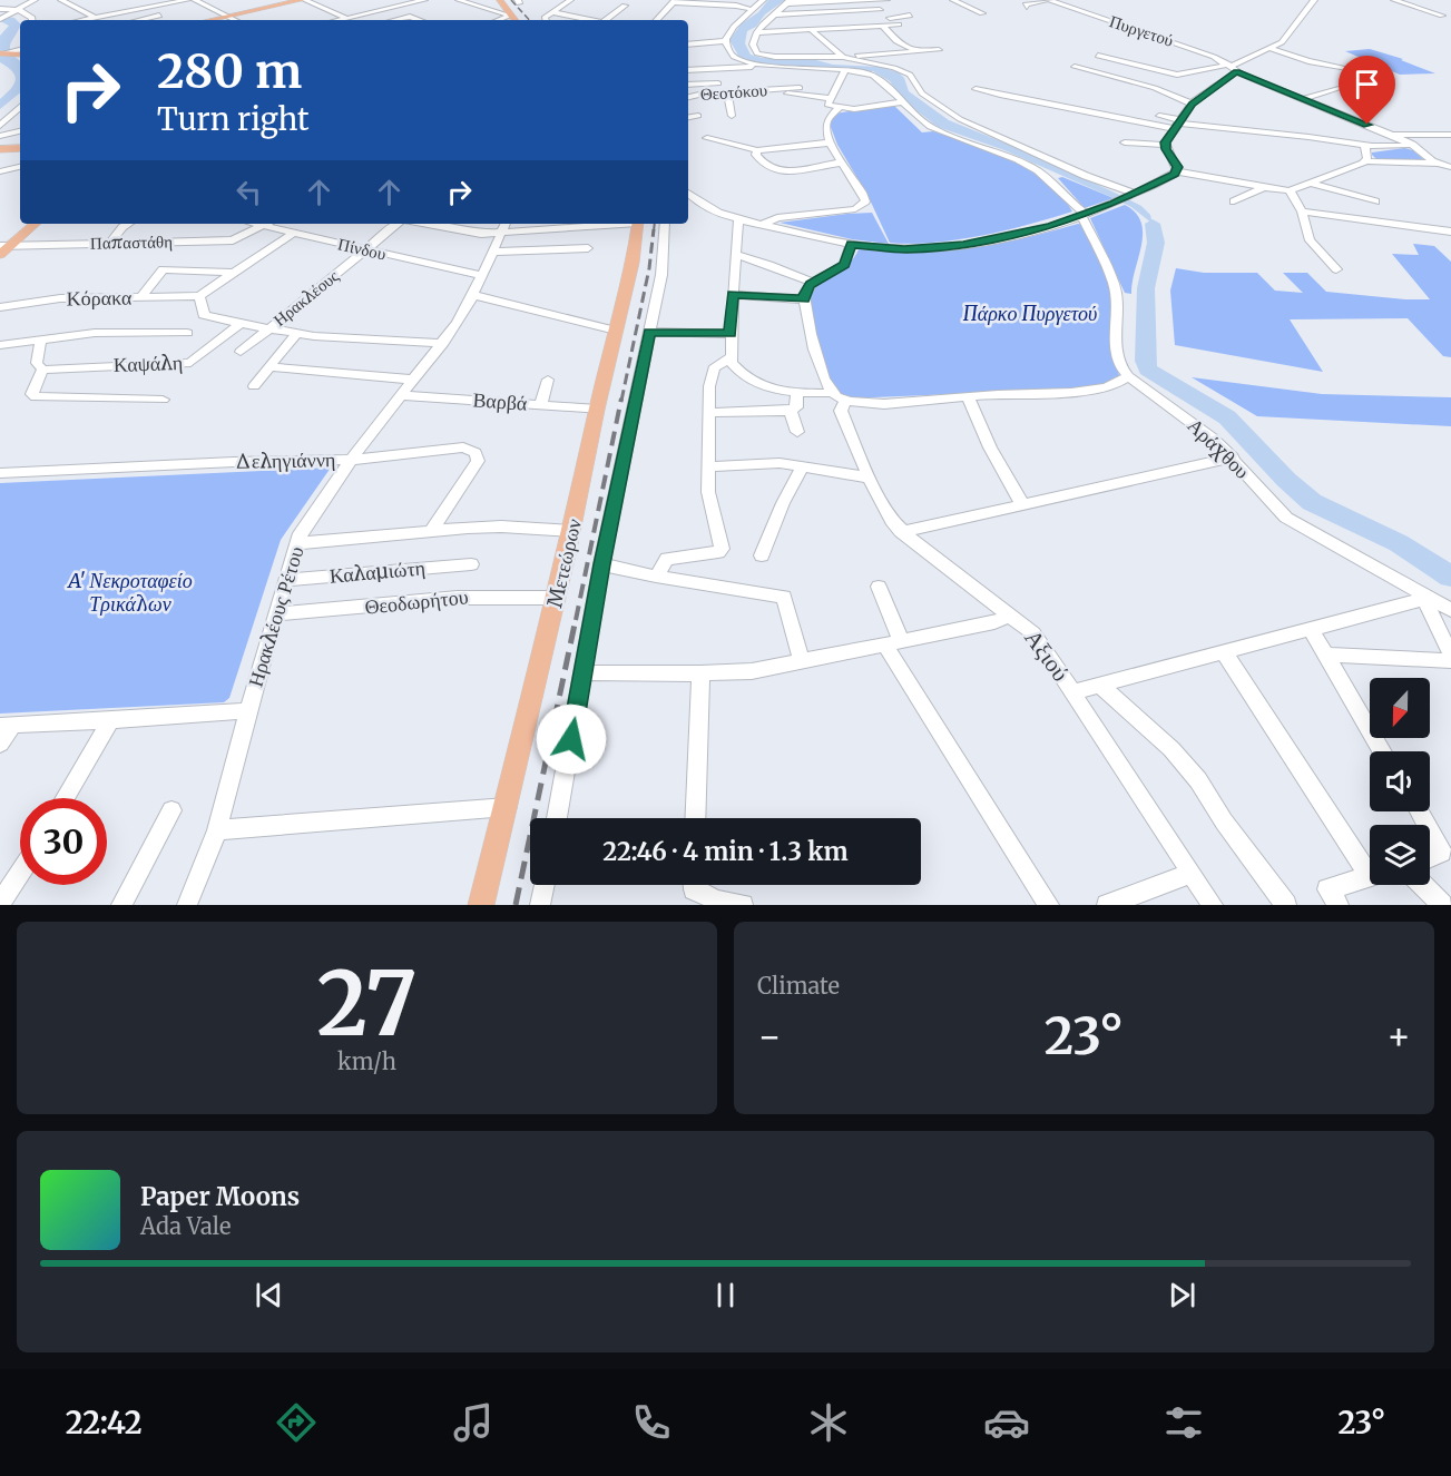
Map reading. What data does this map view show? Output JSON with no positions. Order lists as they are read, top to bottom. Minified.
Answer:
{"streets":{"main road":["Μετεώρων"],"street":["Πυργετού","Θεοτόκου","Παπαστάθη","Πίνδου","Κόρακα","Ηρακλέους","Καψάλη","Βαρβά","Αράχθου","Δεληγιάννη","Καλαμιώτη","Θεοδωρήτου","Ηρακλέους Ρέτου","Αξιού"]},"crossings":[["Παπαστάθη","Πίνδου"],["Πίνδου","Ηρακλέους"],["Πίνδου","Ηρακλέους Ρέτου"],["Βαρβά","Μετεώρων"],["Βαρβά","Ηρακλέους Ρέτου"],["Δεληγιάννη","Ηρακλέους Ρέτου"],["Μετεώρων","Θεοδωρήτου"],["Καλαμιώτη","Ηρακλέους Ρέτου"],["Θεοδωρήτου","Ηρακλέους Ρέτου"]],"parks":["Πάρκο Πυργετού","A' Νεκροταφείο Τρικάλων"],"north":"bottom","page":{"turn":["280 m","Turn right"],"limit":"30","trip":"22:46 · 4 min · 1.3 km","tile":[["27","km/h"],"Climate"],"heat":["−","23°","+"],"song":["Paper Moons","Ada Vale"],"tabs":["22:42","23°"]}}
